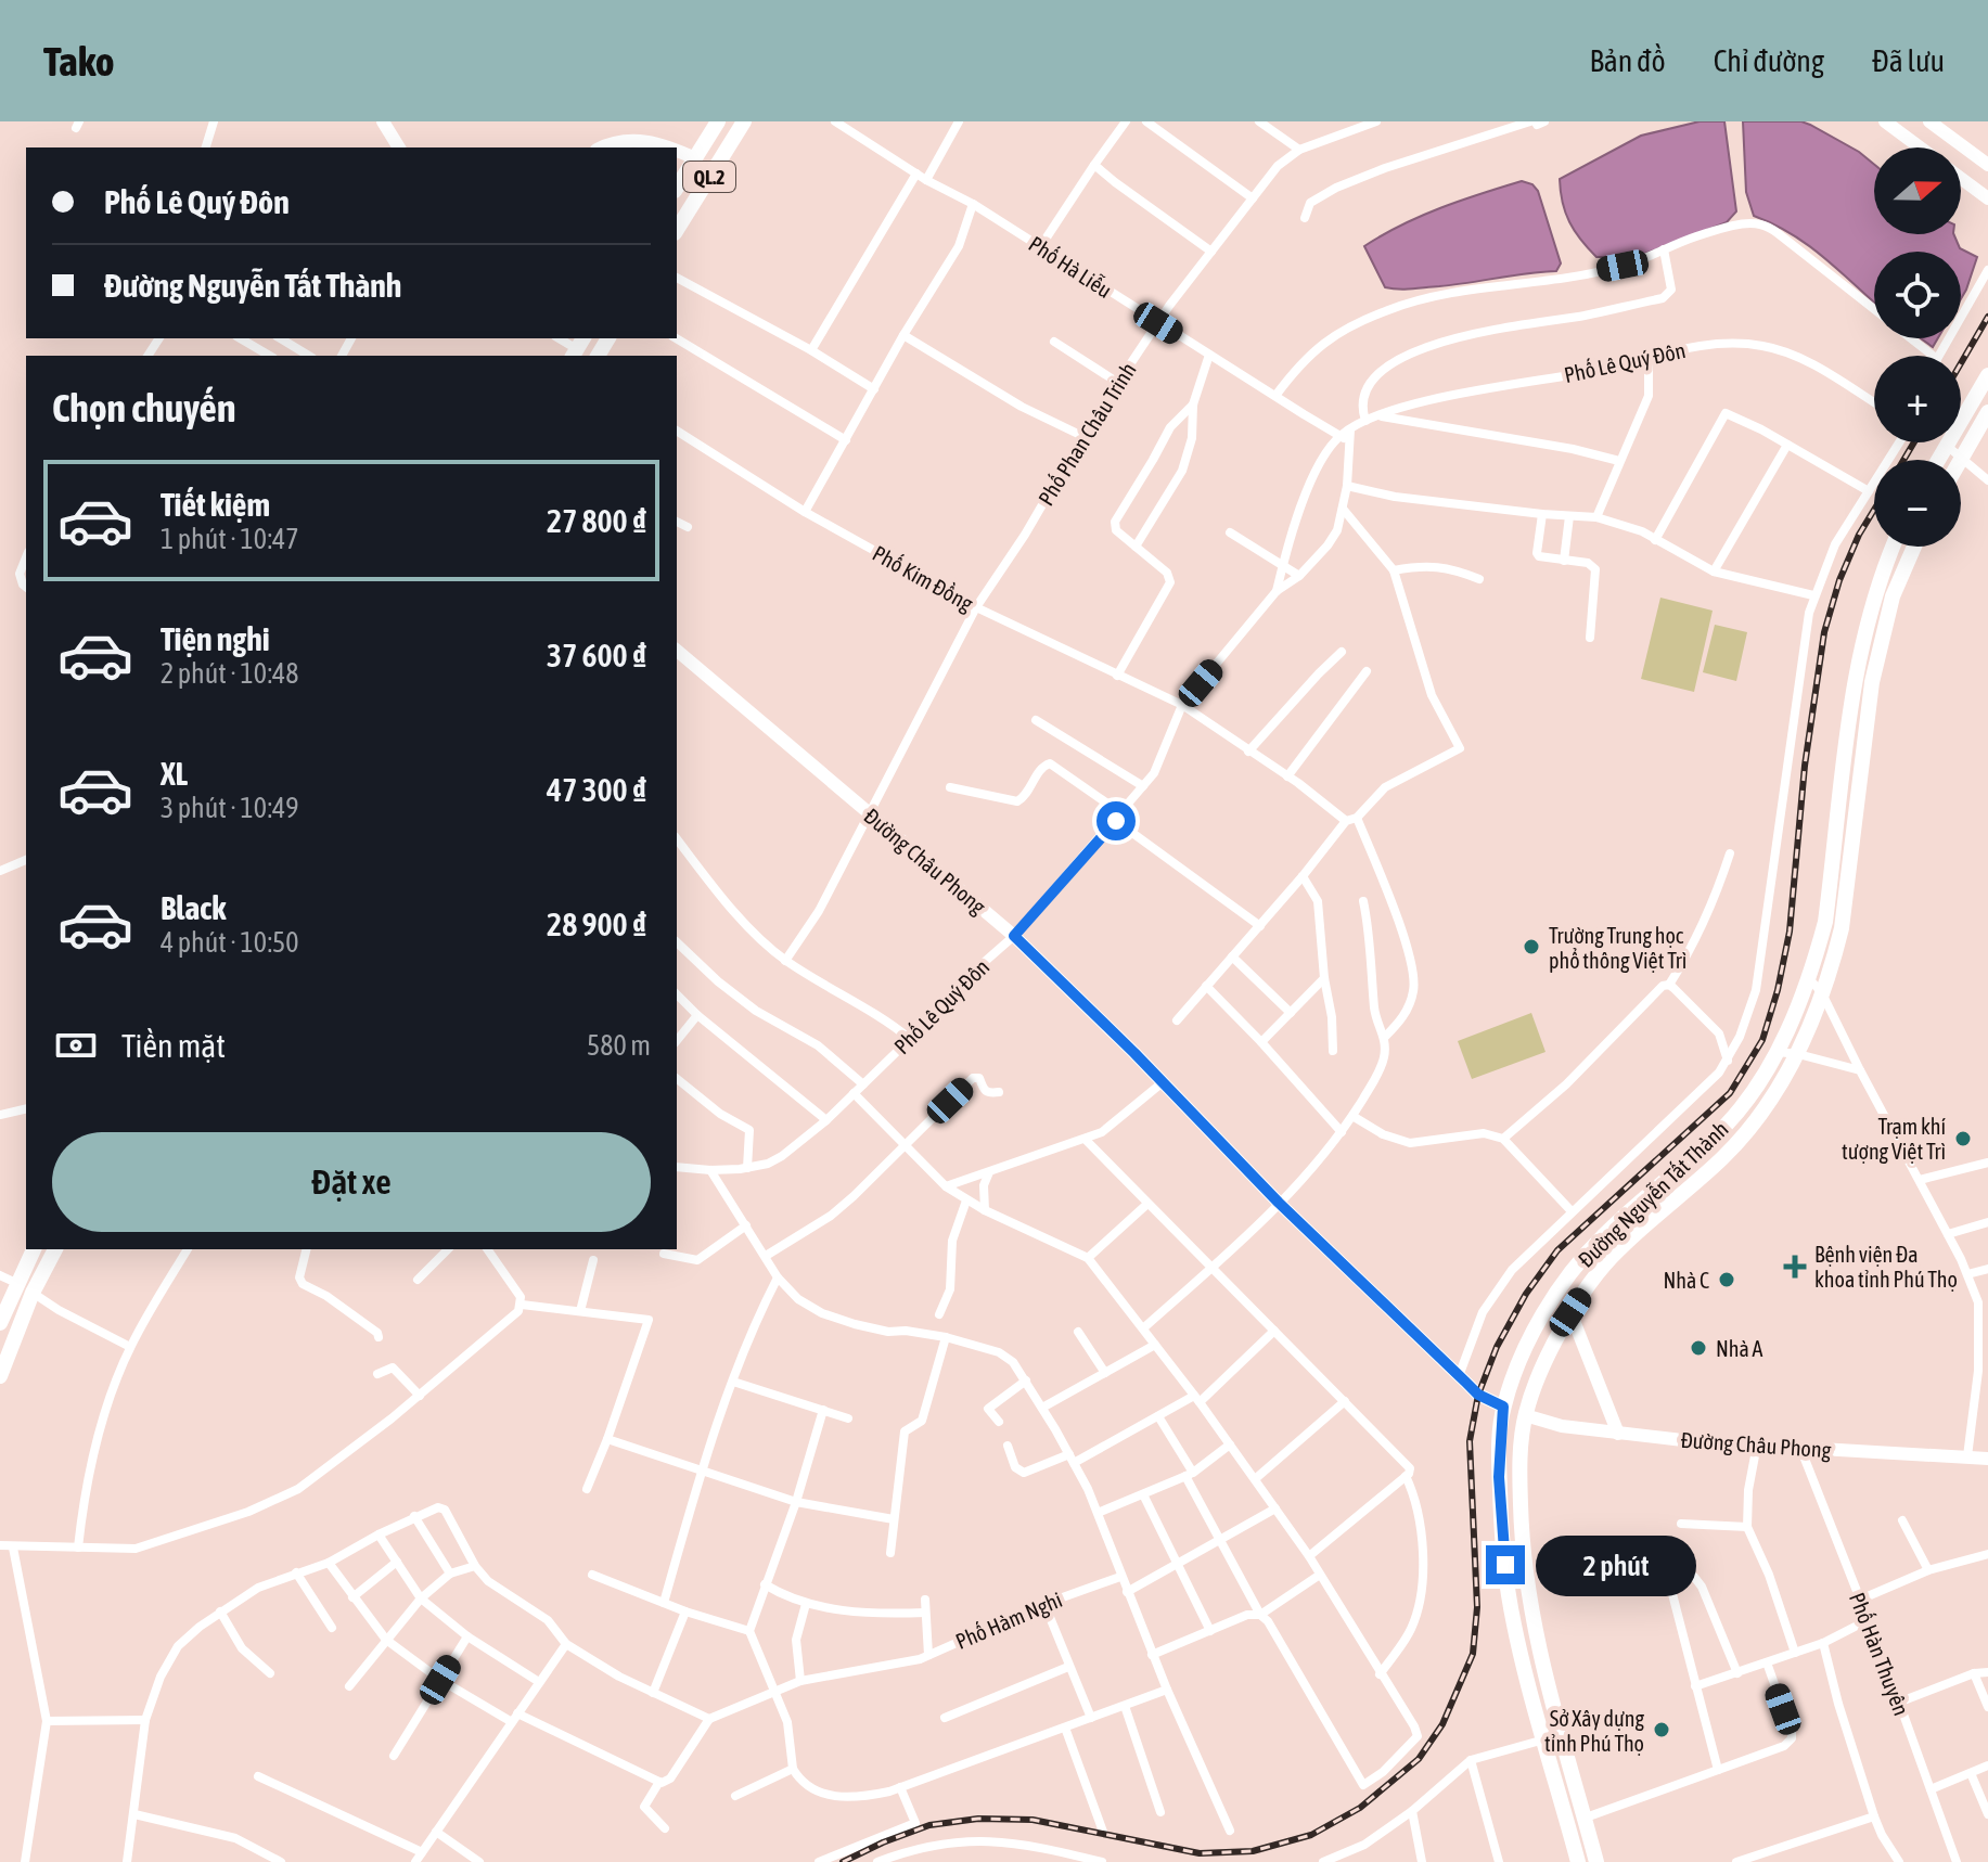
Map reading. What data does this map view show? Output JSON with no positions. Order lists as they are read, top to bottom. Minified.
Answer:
{"streets":{"main road":["QL.2","Đường Nguyễn Tất Thành"],"street":["Phố Hà Liễu","Phố Lê Quý Đôn","Phố Phan Châu Trinh","Phố Kim Đồng","Đường Châu Phong","Phố Hàm Nghi","Phố Hàn Thuyên"]},"crossings":[["Phố Hà Liễu","Phố Lê Quý Đôn"],["Phố Hà Liễu","Phố Phan Châu Trinh"],["Phố Lê Quý Đôn","Phố Kim Đồng"],["Phố Lê Quý Đôn","Đường Châu Phong"],["Phố Phan Châu Trinh","Phố Kim Đồng"],["Phố Phan Châu Trinh","Đường Châu Phong"],["Đường Châu Phong","Đường Nguyễn Tất Thành"],["Đường Châu Phong","Phố Hàn Thuyên"]],"places":{"other":["Trường Trung học phổ thông Việt Trì","Trạm khí tượng Việt Trì","Nhà C","Nhà A","Sở Xây dựng tỉnh Phú Thọ"],"health":["Bệnh viện Đa khoa tỉnh Phú Thọ"]},"north":"right","page":{"header":"Tako","nav":["Bản đồ","Chỉ đường","Đã lưu"],"map_buttons":["+","−"],"banner":["Phố Lê Quý Đôn","Đường Nguyễn Tất Thành"],"heading":"Chọn chuyến","list":[{"name":"Tiết kiệm","note":"1 phút · 10:47","value":"27 800 ₫"},{"name":"Tiện nghi","note":"2 phút · 10:48","value":"37 600 ₫"},{"name":"XL","note":"3 phút · 10:49","value":"47 300 ₫"},{"name":"Black","note":"4 phút · 10:50","value":"28 900 ₫"}],"pay":["Tiền mặt","580 m"],"buttons":"Đặt xe","bubble":"2 phút"}}
